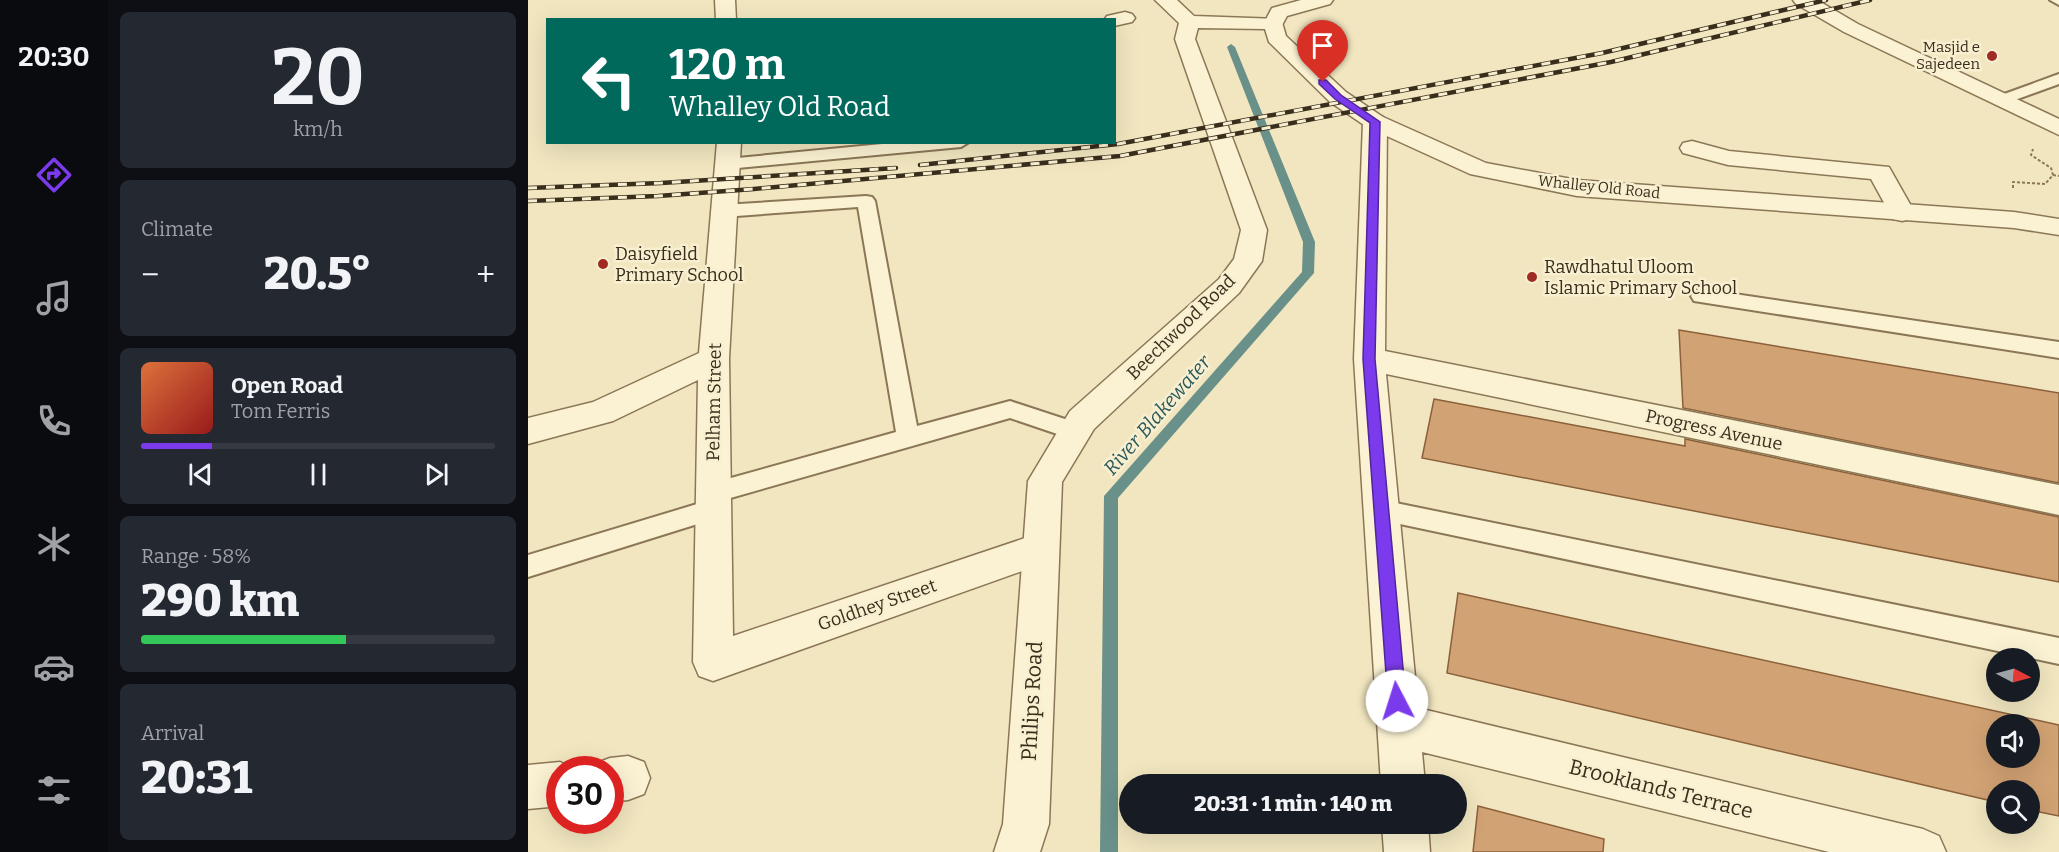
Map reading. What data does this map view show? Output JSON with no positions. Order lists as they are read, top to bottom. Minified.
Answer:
{"streets":{"street":["Whalley Old Road","Beechwood Road","Pelham Street","Progress Avenue","Goldhey Street","Philips Road","Brooklands Terrace"]},"crossings":[["Beechwood Road","Goldhey Street"],["Beechwood Road","Philips Road"],["Pelham Street","Goldhey Street"],["Goldhey Street","Philips Road"]],"water":["River Blakewater"],"places":["Masjid e Sajedeen","Daisyfield Primary School","Rawdhatul Uloom Islamic Primary School"],"north":"right","page":{"tabs":"20:30","tile":[["20","km/h"],"Climate",["Range · 58%","290 km"],["Arrival","20:31"]],"turn":["120 m","Whalley Old Road"],"heat":["−","20.5°","+"],"song":["Open Road","Tom Ferris"],"limit":"30","trip":"20:31 · 1 min · 140 m"}}
